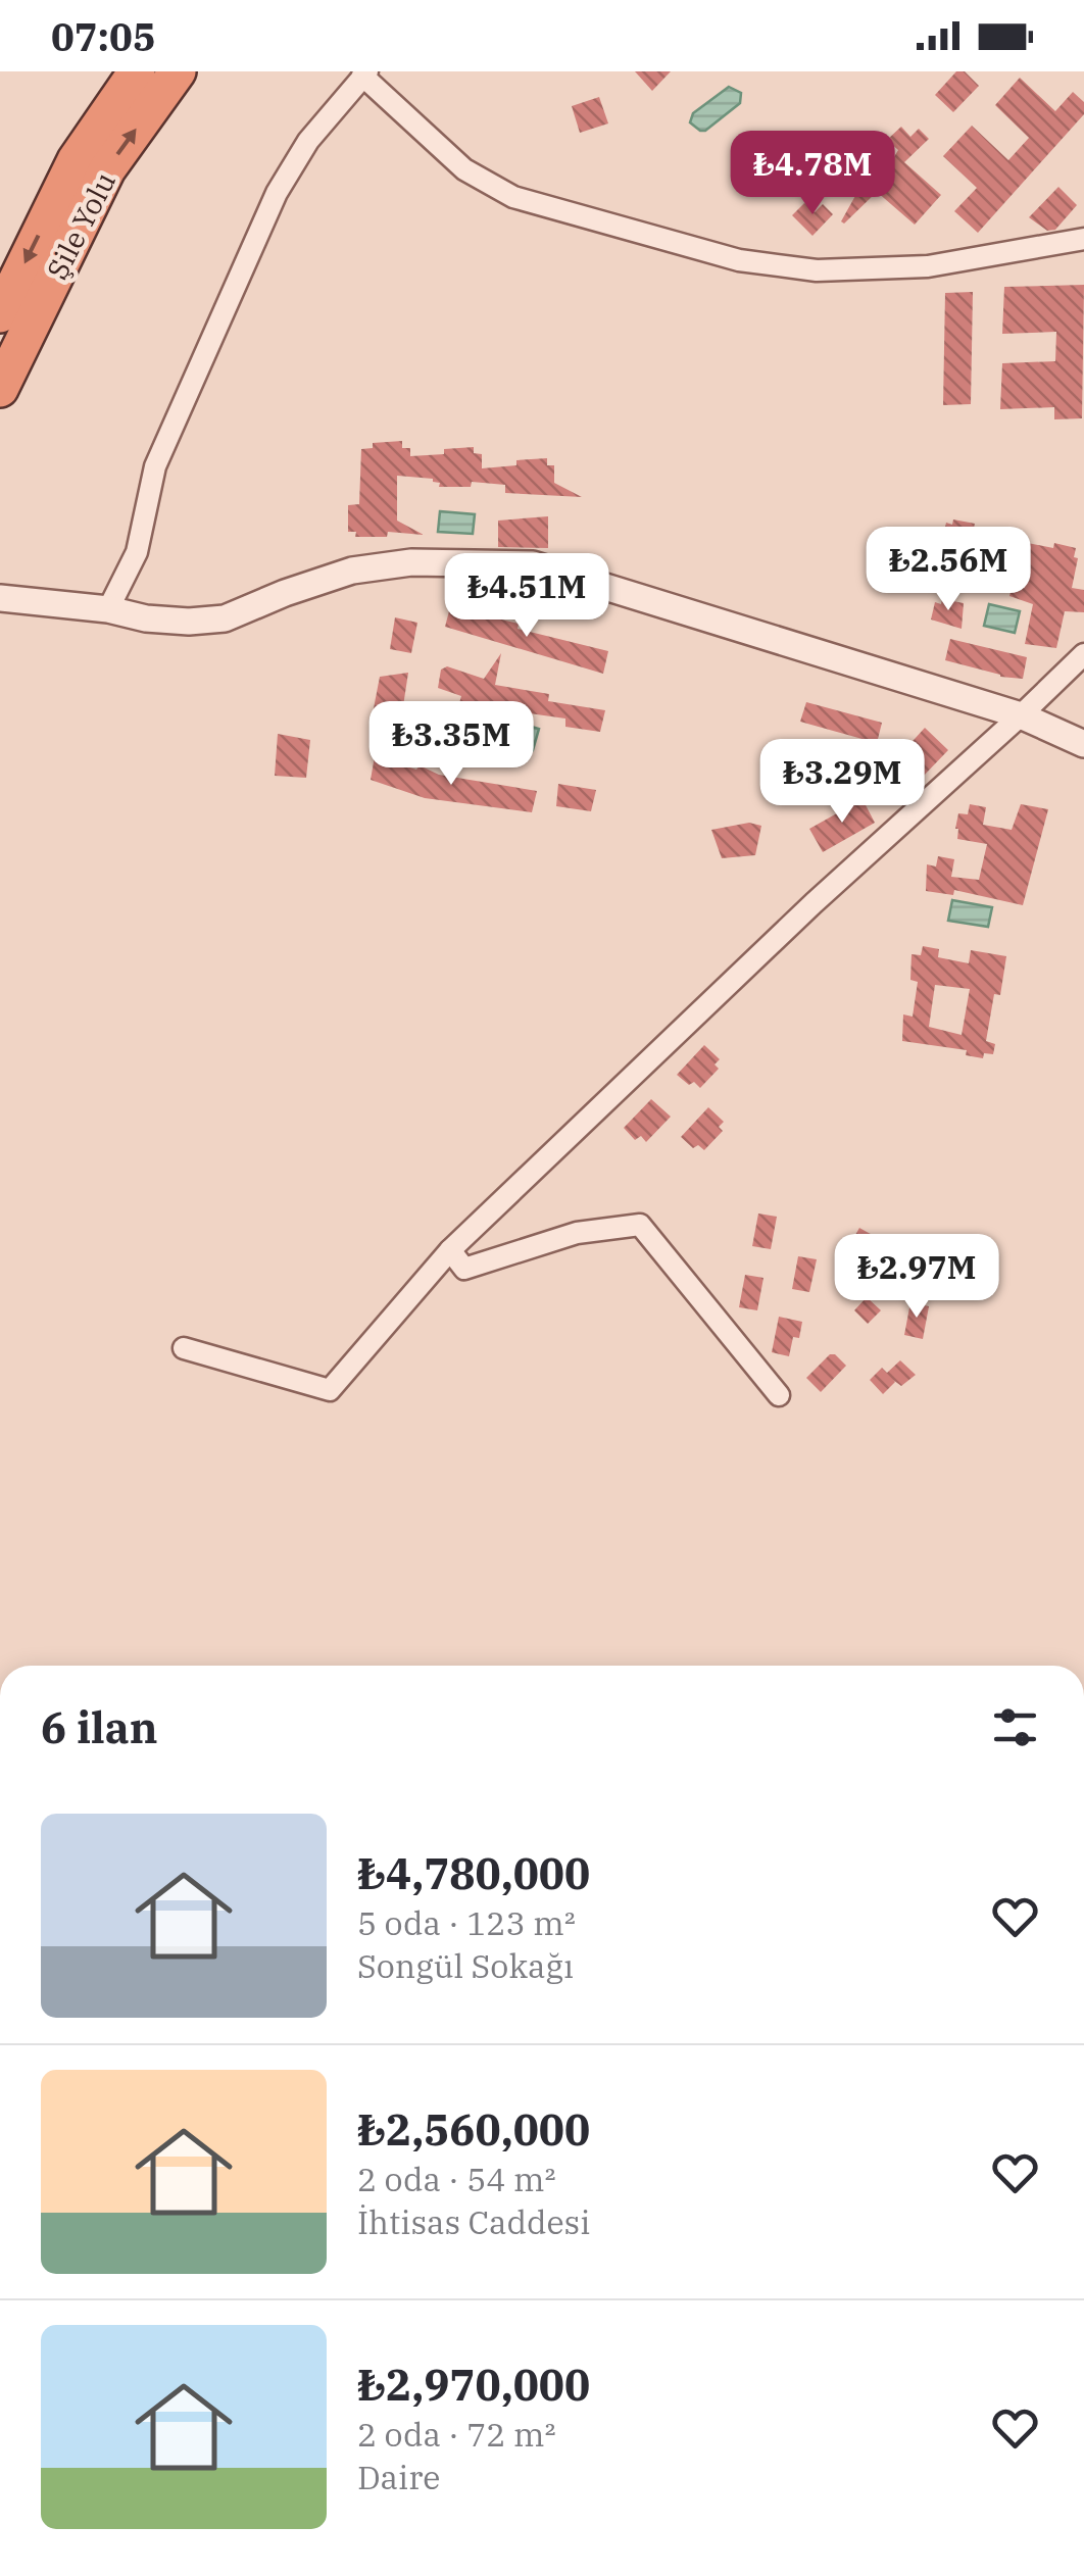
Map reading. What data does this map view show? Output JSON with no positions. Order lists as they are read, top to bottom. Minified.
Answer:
{"streets":{"highway":["Şile Yolu"]},"page":{"status":"07:05","price":["₺4.78M","₺2.56M","₺4.51M","₺3.35M","₺3.29M","₺2.97M"],"heading":"6 ilan","list":[{"name":"₺4,780,000","note":"5 oda · 123 m² · Songül Sokağı"},{"name":"₺2,560,000","note":"2 oda · 54 m² · İhtisas Caddesi"},{"name":"₺2,970,000","note":"2 oda · 72 m² · Daire"}]}}
